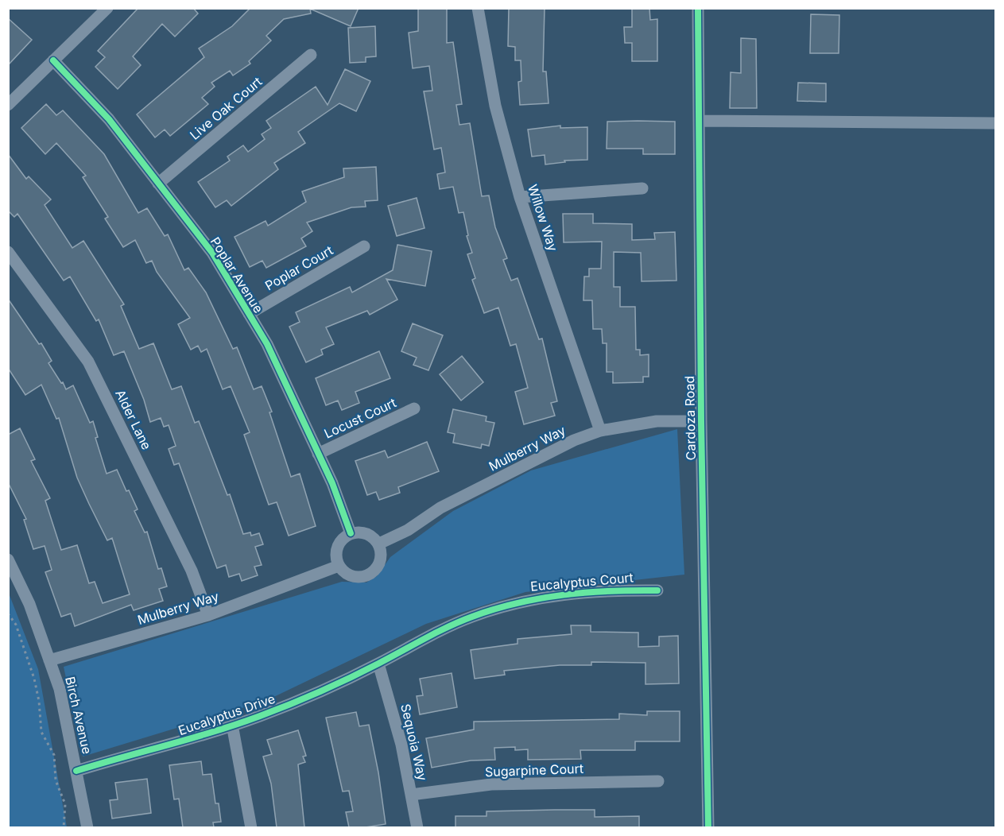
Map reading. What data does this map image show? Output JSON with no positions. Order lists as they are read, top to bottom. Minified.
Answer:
{"streets":{"street":["Live Oak Court","Willow Way","Poplar Court","Poplar Avenue","Locust Court","Cardoza Road","Alder Lane","Mulberry Way","Eucalyptus Court","Eucalyptus Drive","Birch Avenue","Sequoia Way","Sugarpine Court"]},"crossings":[["Live Oak Court","Poplar Avenue"],["Willow Way","Mulberry Way"],["Poplar Court","Poplar Avenue"],["Poplar Avenue","Locust Court"],["Poplar Avenue","Mulberry Way"],["Cardoza Road","Mulberry Way"],["Alder Lane","Mulberry Way"],["Mulberry Way","Birch Avenue"],["Eucalyptus Court","Eucalyptus Drive"],["Eucalyptus Court","Sequoia Way"],["Eucalyptus Drive","Birch Avenue"],["Eucalyptus Drive","Sequoia Way"],["Sequoia Way","Sugarpine Court"]]}
